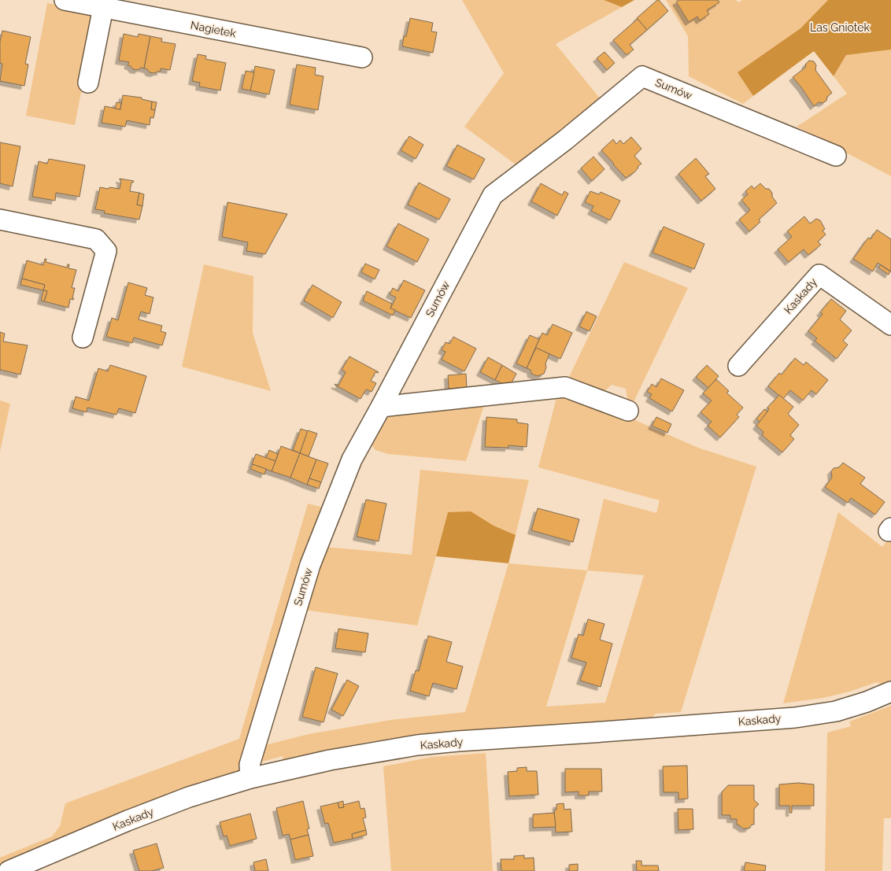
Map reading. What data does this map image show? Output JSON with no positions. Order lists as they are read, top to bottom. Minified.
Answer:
{"streets":{"street":["Nagietek","Sumów","Kaskady"]},"crossings":[["Sumów","Kaskady"]],"parks":["Las Gniotek"]}
